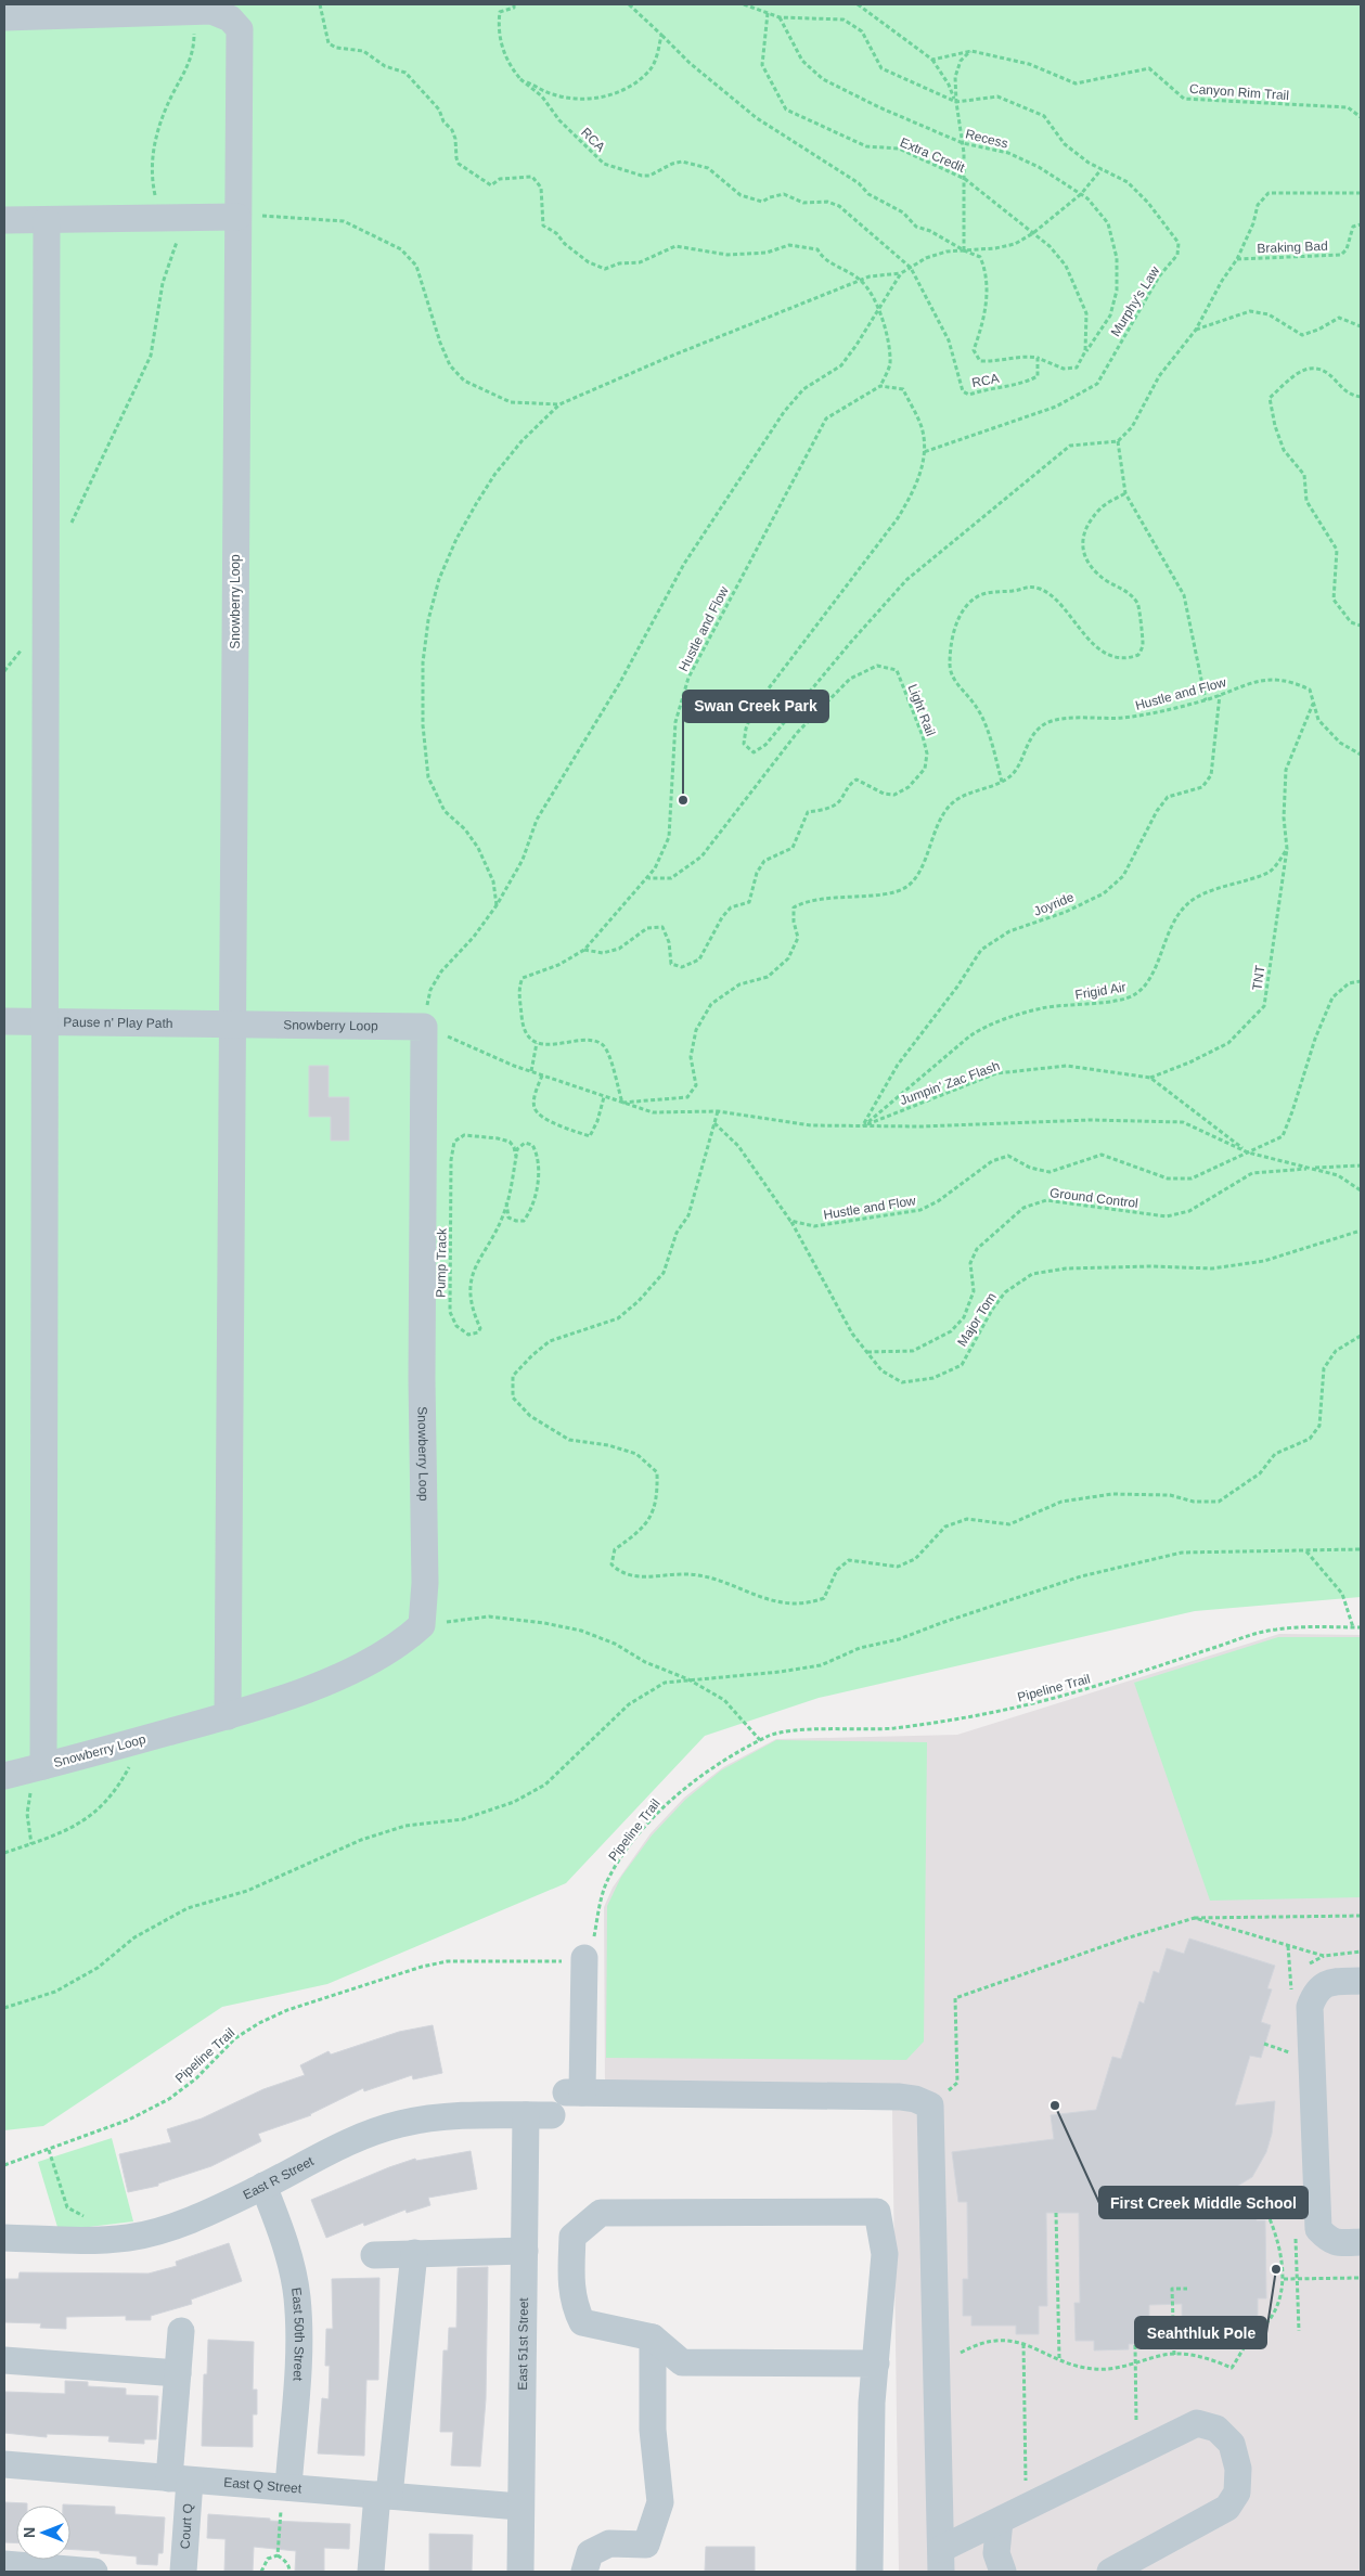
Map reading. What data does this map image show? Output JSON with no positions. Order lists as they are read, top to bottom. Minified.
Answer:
{"streets":{"street":["Snowberry Loop","Pause n' Play Path","East R Street","East 50th Street","East 51st Street","East Q Street","Court Q"],"path":["Canyon Rim Trail","Recess","RCA","Extra Credit","Braking Bad","Murphy's Law","Hustle and Flow","Light Rail","Joyride","TNT","Frigid Air","Jumpin' Zac Flash","Ground Control","Pump Track","Major Tom","Pipeline Trail"]},"crossings":[["Recess","Extra Credit"],["Snowberry Loop","Pause n' Play Path"],["Hustle and Flow","Light Rail"],["Hustle and Flow","Joyride"],["Hustle and Flow","Jumpin' Zac Flash"],["Hustle and Flow","Major Tom"],["Joyride","Frigid Air"],["Joyride","Jumpin' Zac Flash"],["TNT","Frigid Air"],["TNT","Jumpin' Zac Flash"],["Frigid Air","Jumpin' Zac Flash"],["Ground Control","Major Tom"],["East R Street","East 50th Street"],["East R Street","East 51st Street"],["East 50th Street","East Q Street"],["East 51st Street","East Q Street"],["East Q Street","Court Q"]],"places":["Swan Creek Park","First Creek Middle School","Seahthluk Pole"],"north":"left"}
